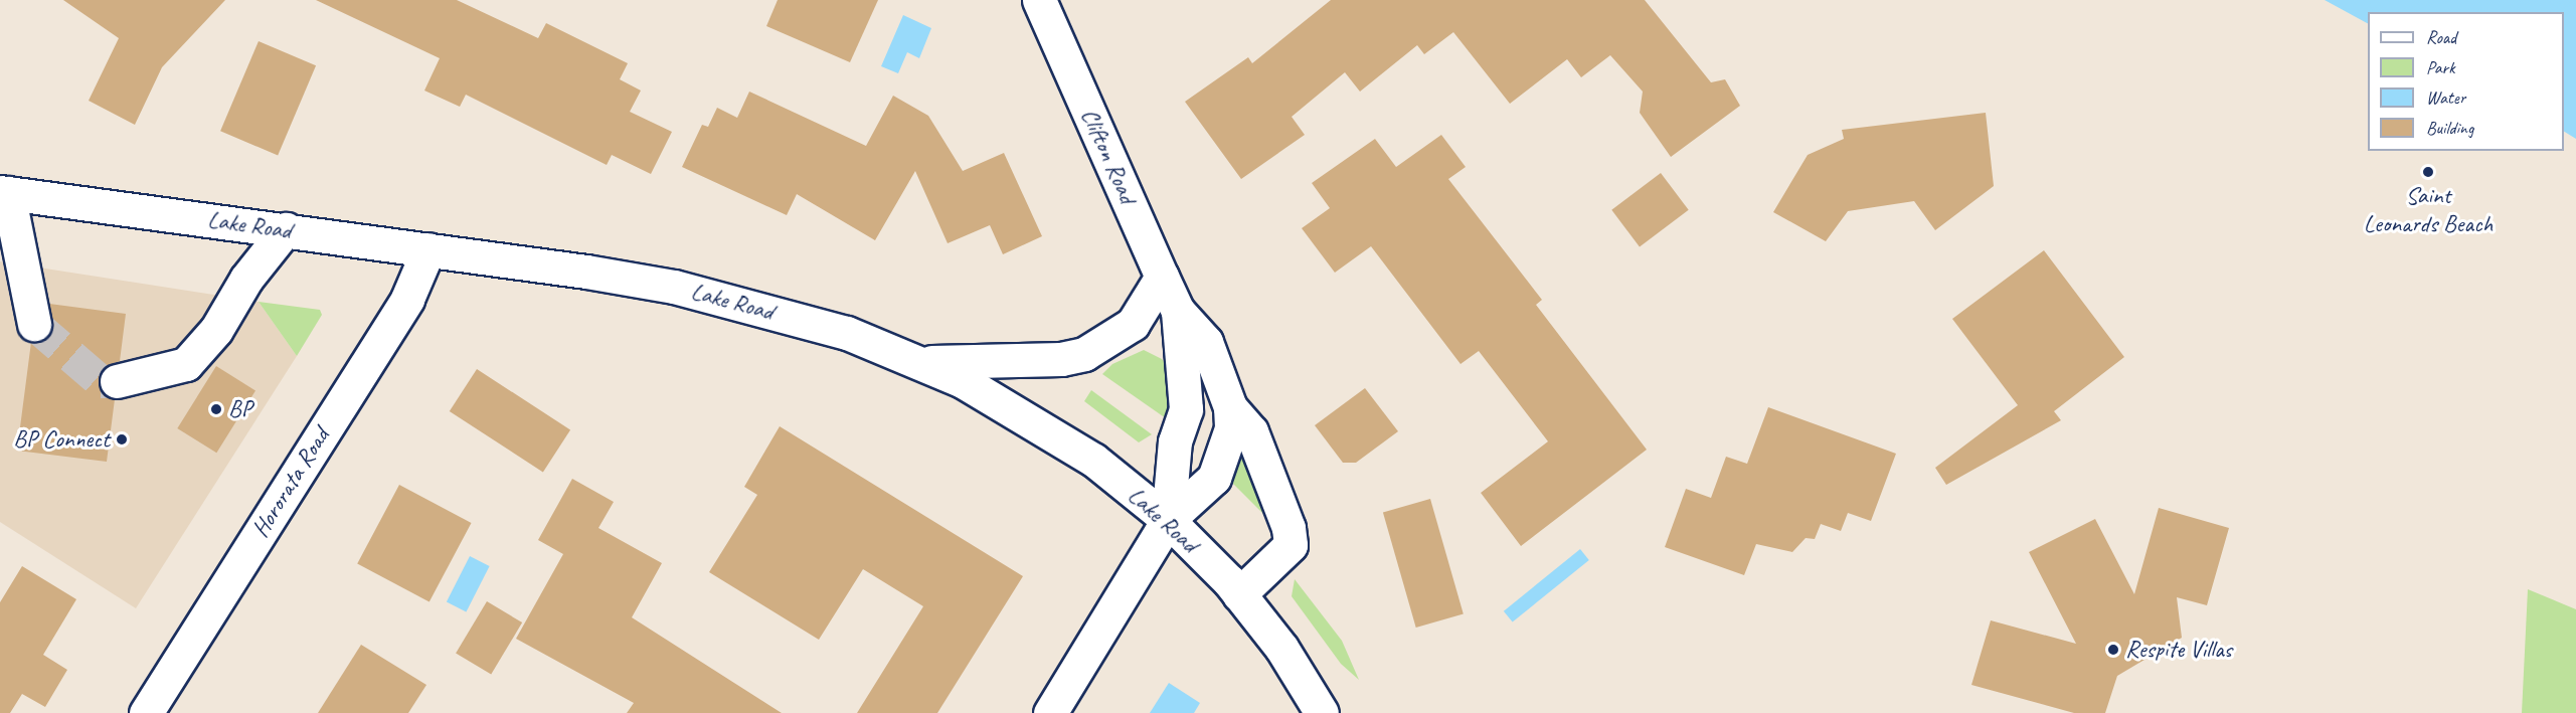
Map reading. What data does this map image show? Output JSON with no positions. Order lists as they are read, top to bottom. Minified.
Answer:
{"streets":{"main road":["Clifton Road","Lake Road","Hororata Road"]},"crossings":[["Clifton Road","Lake Road"],["Lake Road","Hororata Road"]],"places":["Saint Leonards Beach","BP","BP Connect","Respite Villas"],"legend":["Road","Park","Water","Building"]}
